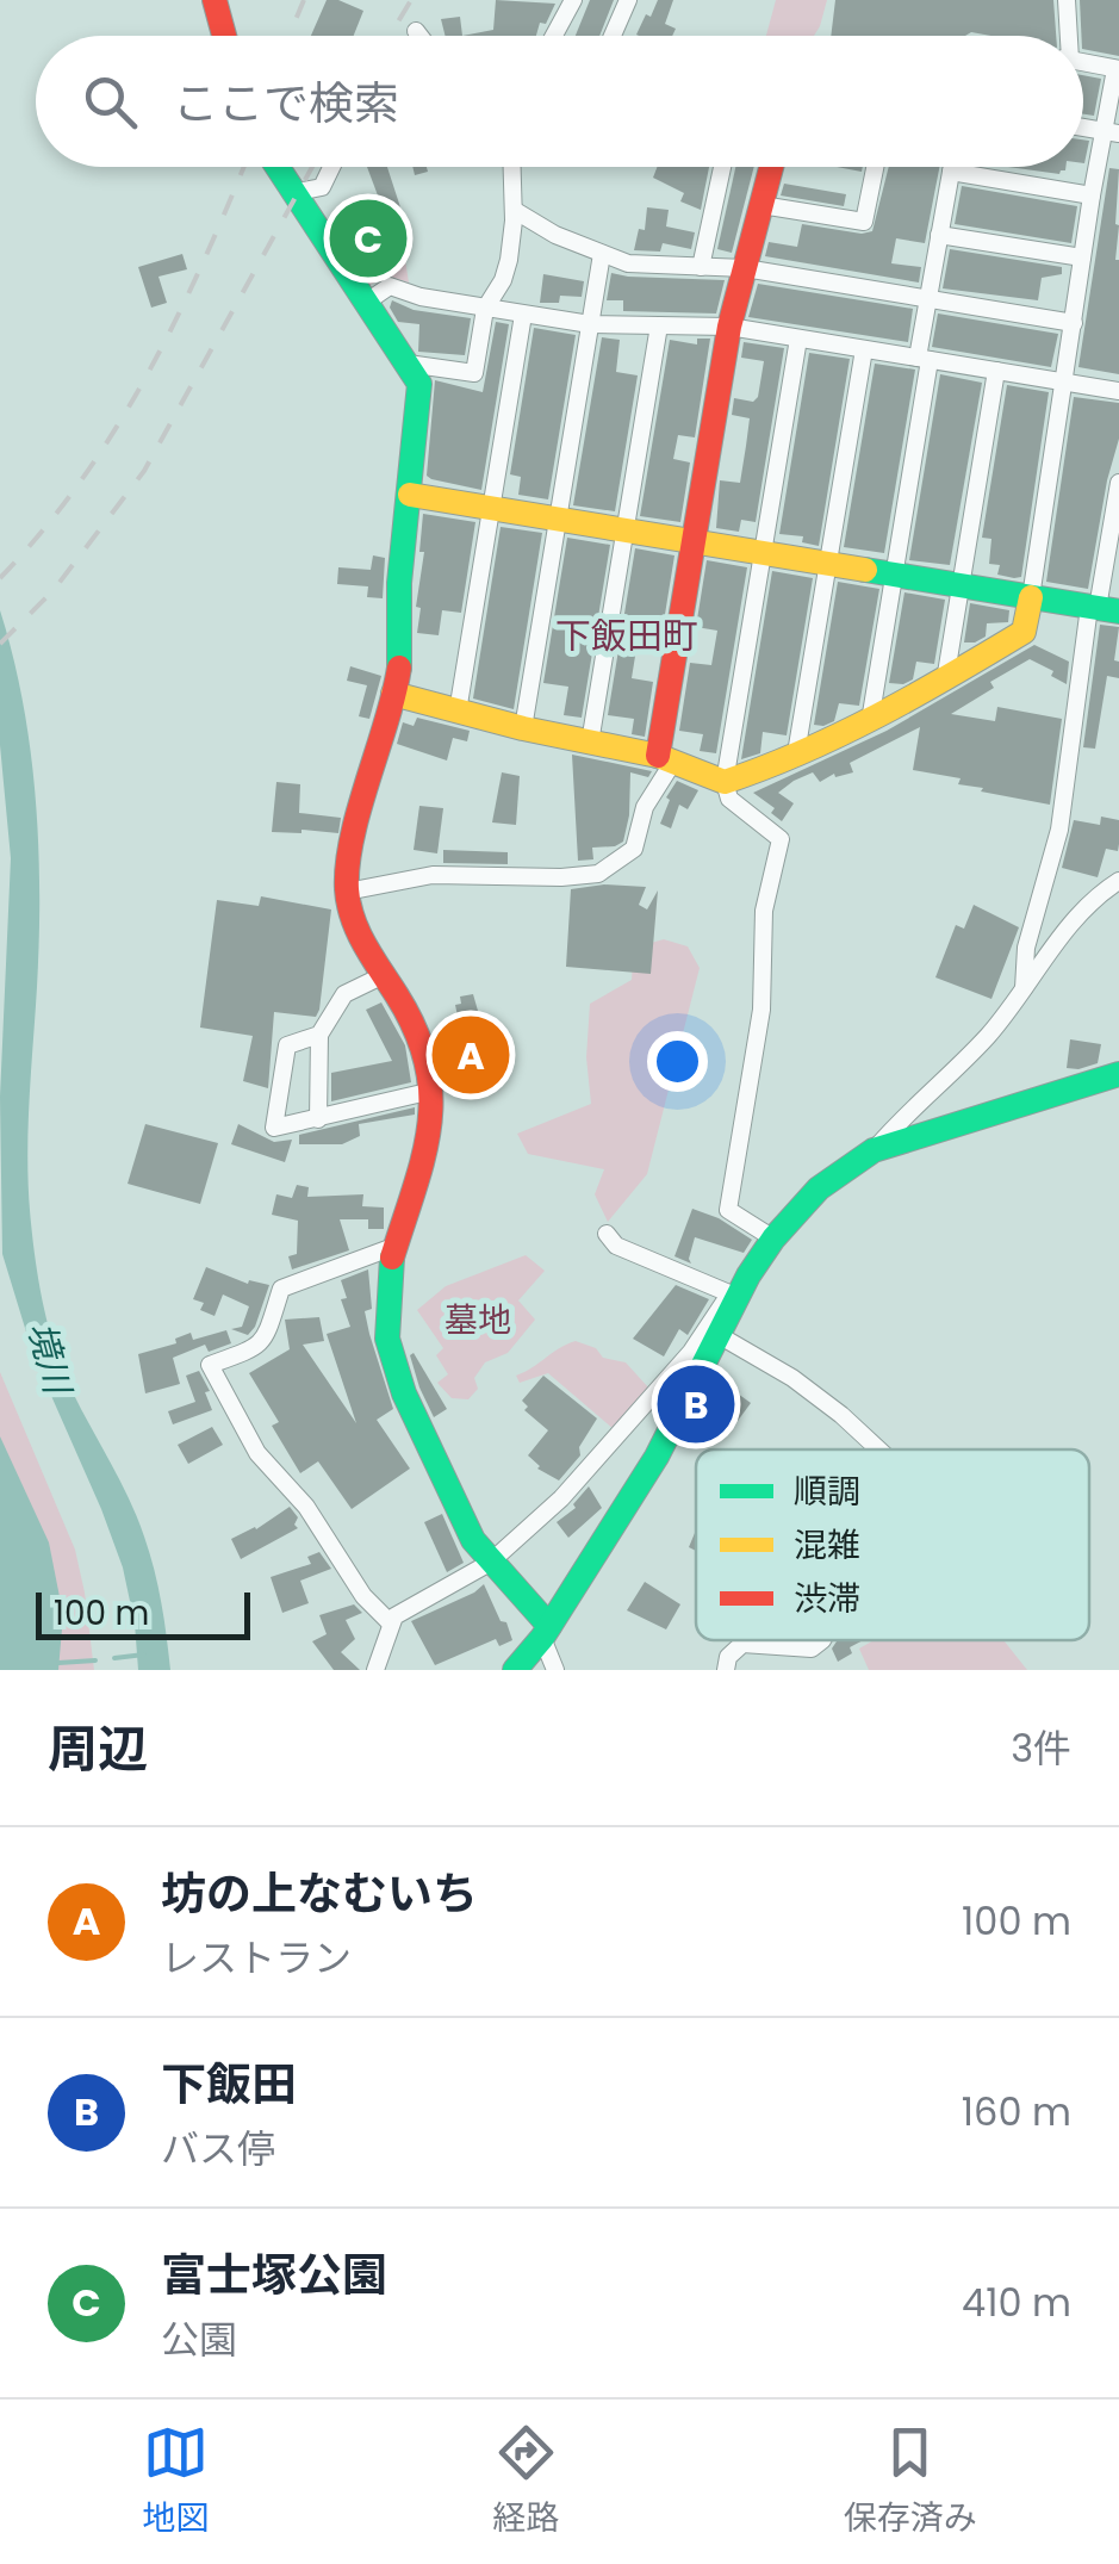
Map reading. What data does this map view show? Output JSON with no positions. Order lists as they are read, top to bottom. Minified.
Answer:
{"districts":["下飯田町"],"water":["境川"],"parks":["墓地"],"legend":["順調","混雑","渋滞"],"scale_bar":"100 m","page":{"search":"ここで検索","pins":["C","A","B"],"scale":"100 m","heading":["周辺","3件"],"list":[{"mark":"A","name":"坊の上なむいち","note":"レストラン","value":"100 m"},{"mark":"B","name":"下飯田","note":"バス停","value":"160 m"},{"mark":"C","name":"富士塚公園","note":"公園","value":"410 m"}],"nav":["地図","経路","保存済み"]}}
